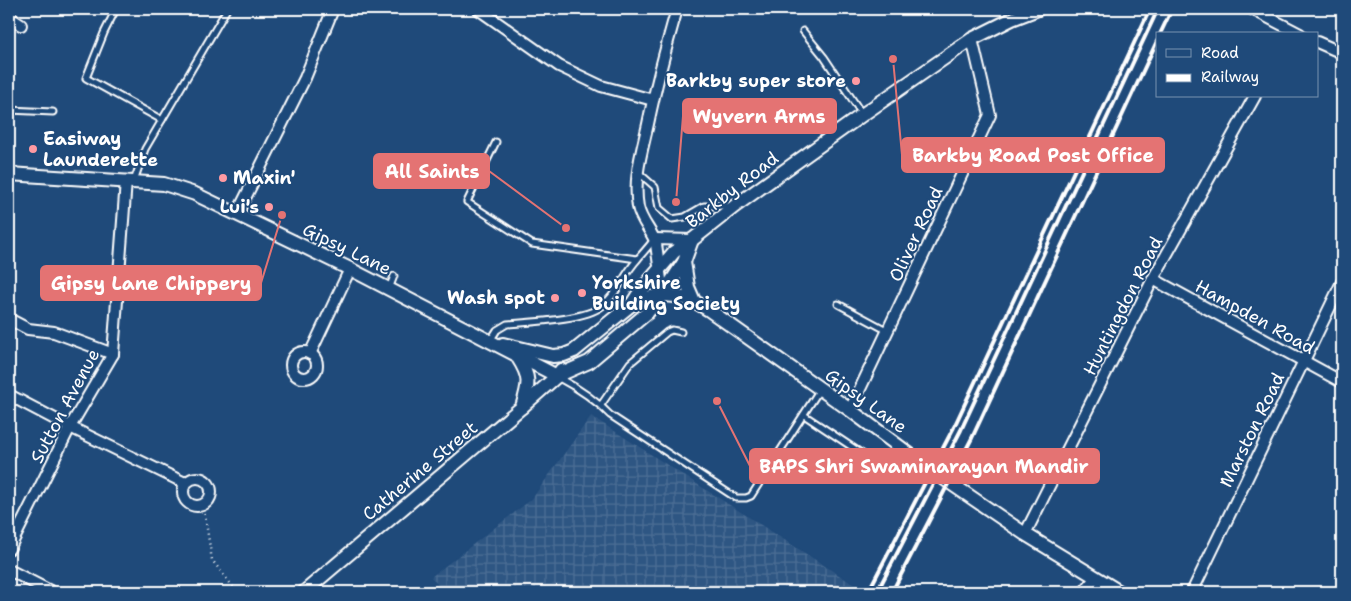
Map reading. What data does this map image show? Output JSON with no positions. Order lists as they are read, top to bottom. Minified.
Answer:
{"streets":{"street":["Barkby Road","Oliver Road","Gipsy Lane","Huntingdon Road","Hampden Road","Sutton Avenue","Marston Road","Catherine Street"]},"crossings":[["Barkby Road","Oliver Road"],["Barkby Road","Gipsy Lane"],["Oliver Road","Gipsy Lane"],["Gipsy Lane","Huntingdon Road"],["Gipsy Lane","Sutton Avenue"],["Gipsy Lane","Catherine Street"],["Huntingdon Road","Hampden Road"],["Hampden Road","Marston Road"]],"places":["Barkby Road Post Office","Barkby super store","Easiway Launderette","Maxin'","Wyvern Arms","Lui's","Gipsy Lane Chippery","All Saints","Yorkshire Building Society","Wash spot","BAPS Shri Swaminarayan Mandir"],"legend":["Road","Railway"]}
